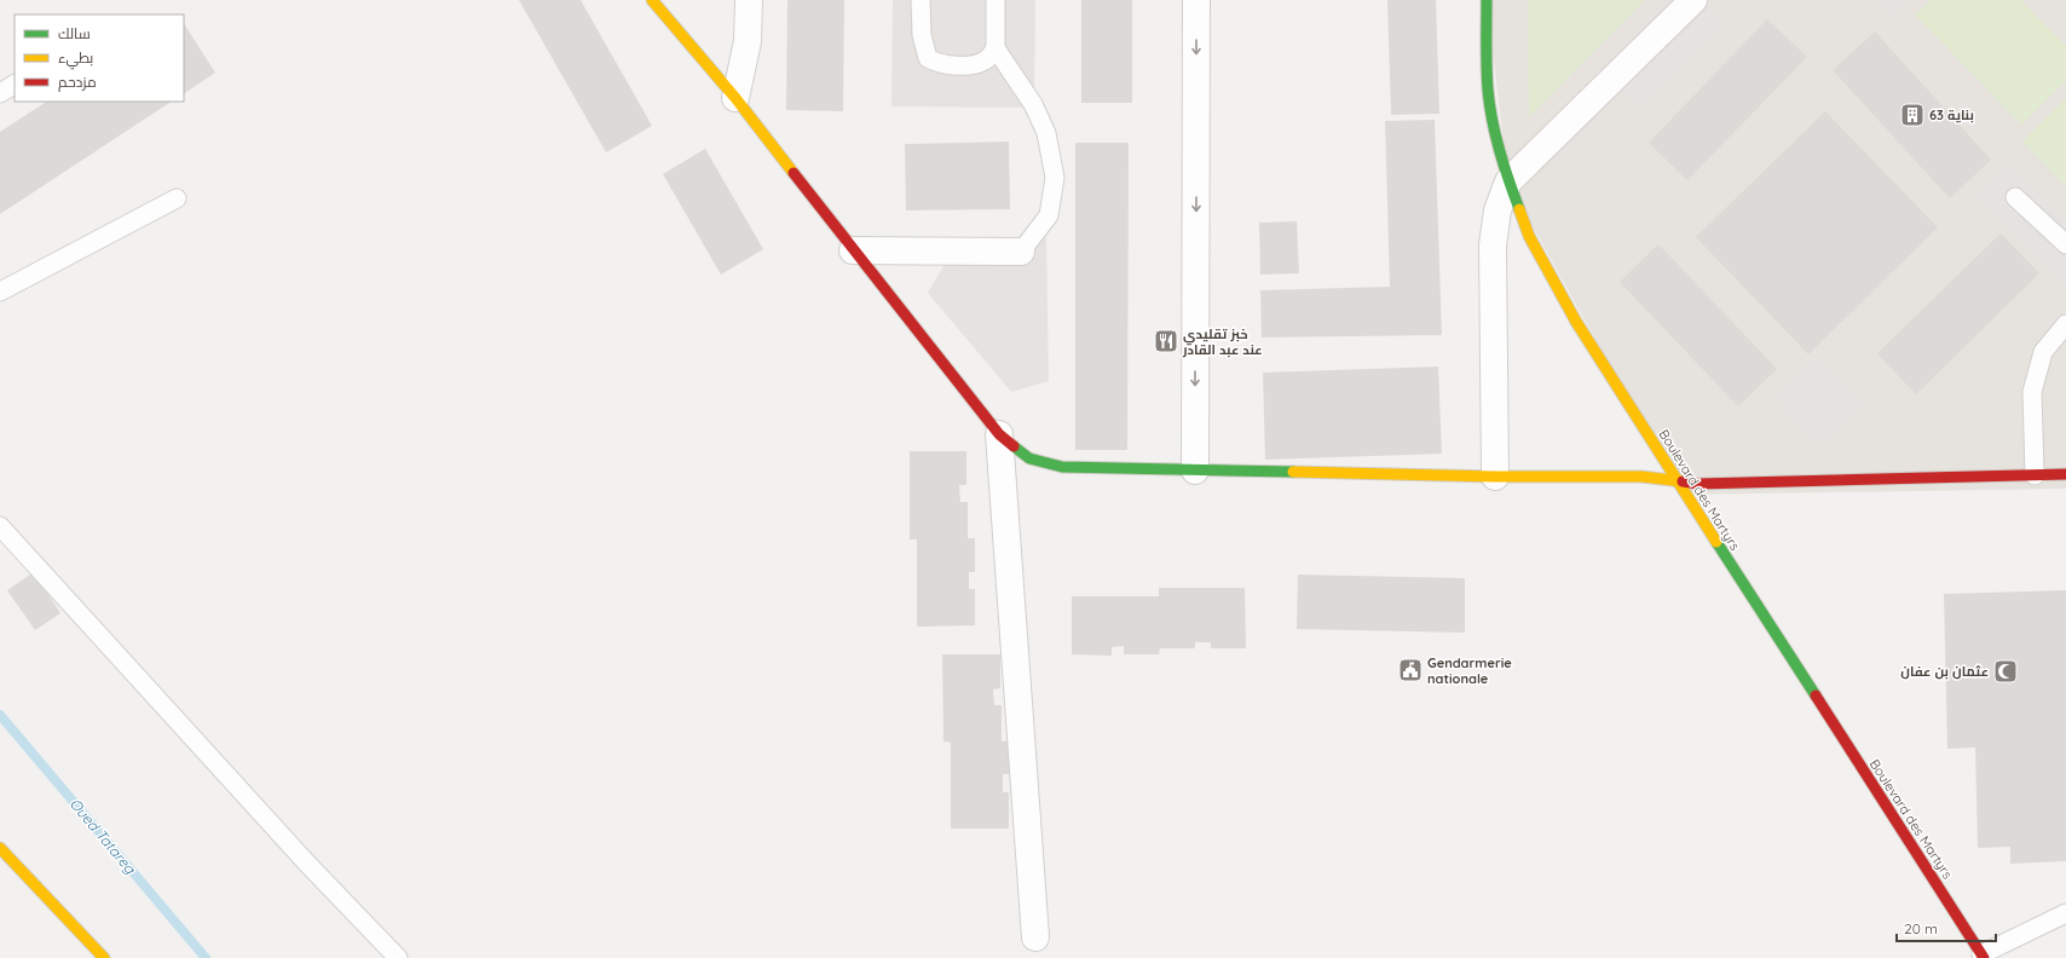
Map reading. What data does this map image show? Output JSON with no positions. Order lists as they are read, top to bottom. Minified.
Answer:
{"streets":{"street":["Boulevard des Martyrs"]},"water":["Oued Tatareg"],"places":{"building":["بناية 63"],"restaurant":["خبز تقليدي عند عبد القادر"],"public building":["Gendarmerie nationale"],"mosque":["عثمان بن عفان"]},"legend":["سالك","بطيء","مزدحم"],"scale_bar":"20 m"}
